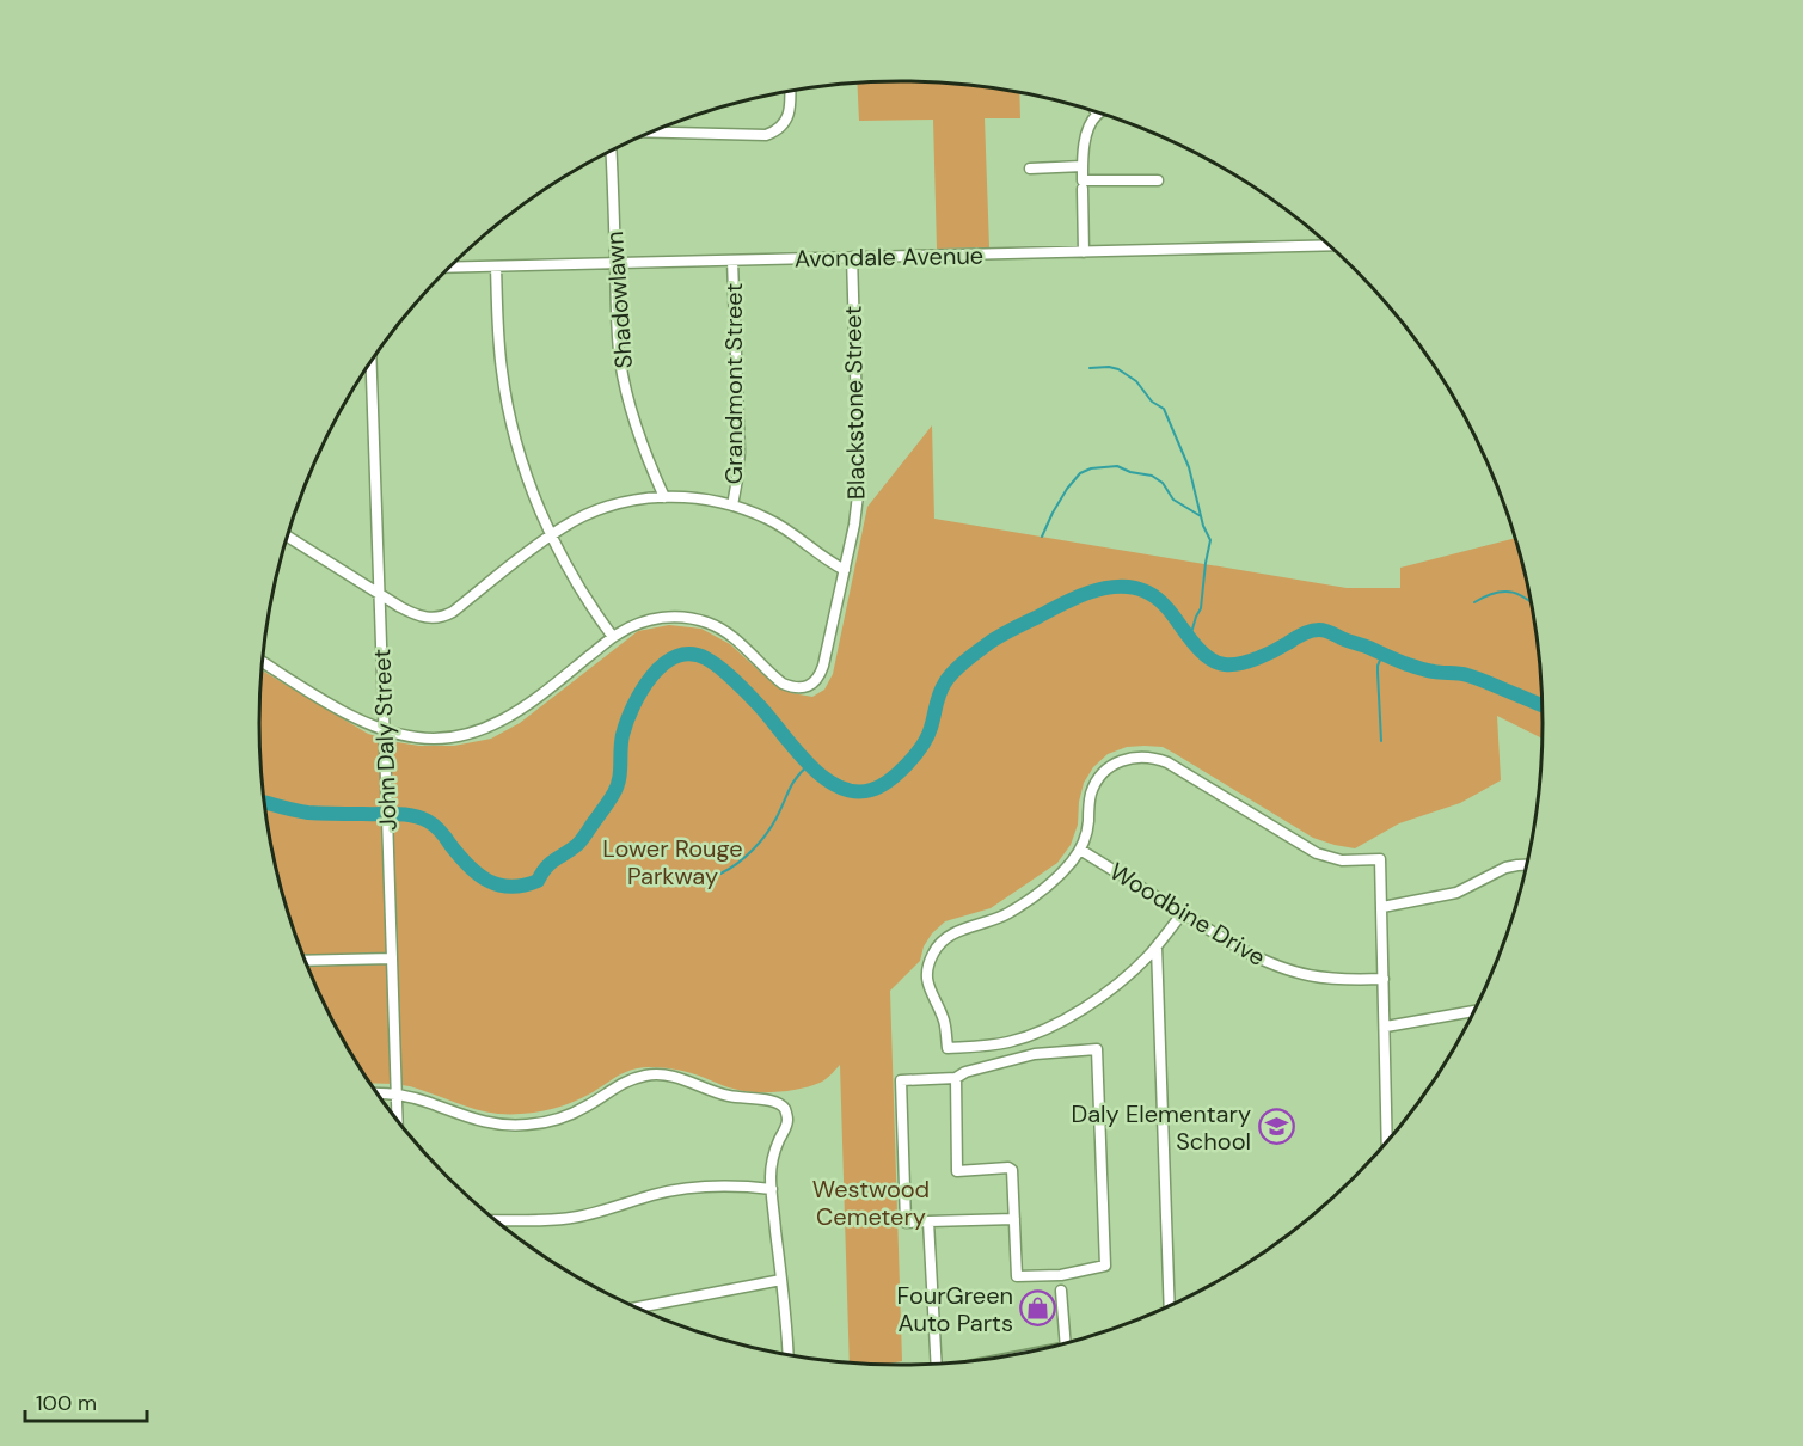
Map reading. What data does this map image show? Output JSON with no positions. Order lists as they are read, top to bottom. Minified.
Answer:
{"streets":{"street":["Avondale Avenue","Shadowlawn","Grandmont Street","Blackstone Street","John Daly Street","Woodbine Drive"]},"crossings":[["Avondale Avenue","Shadowlawn"],["Avondale Avenue","Grandmont Street"],["Avondale Avenue","Blackstone Street"]],"parks":["Lower Rouge Parkway","Westwood Cemetery"],"places":{"school or university":["Daly Elementary School"],"shop":["FourGreen Auto Parts"]},"scale_bar":"100 m"}
